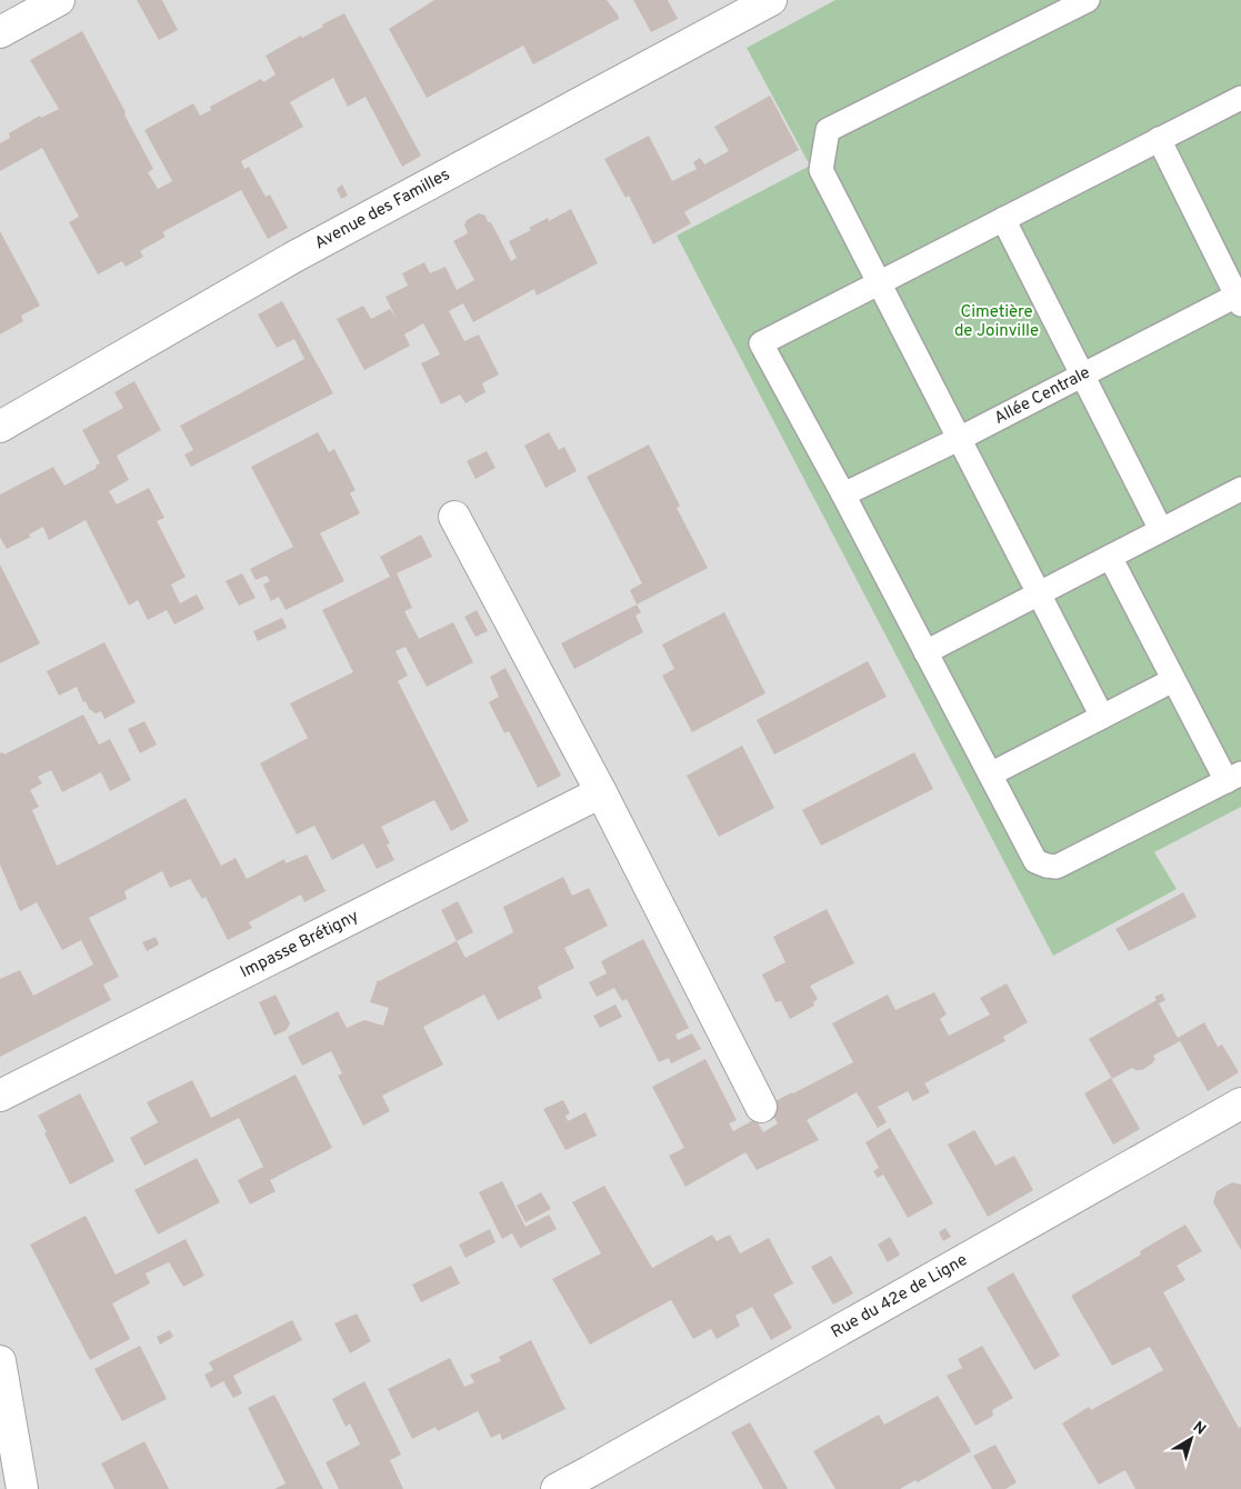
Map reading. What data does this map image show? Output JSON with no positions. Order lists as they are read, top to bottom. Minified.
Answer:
{"streets":{"street":["Avenue des Familles","Impasse Brétigny","Rue du 42e de Ligne"],"lane":["Allée Centrale"]},"parks":["Cimetière de Joinville"],"north":"top right"}
